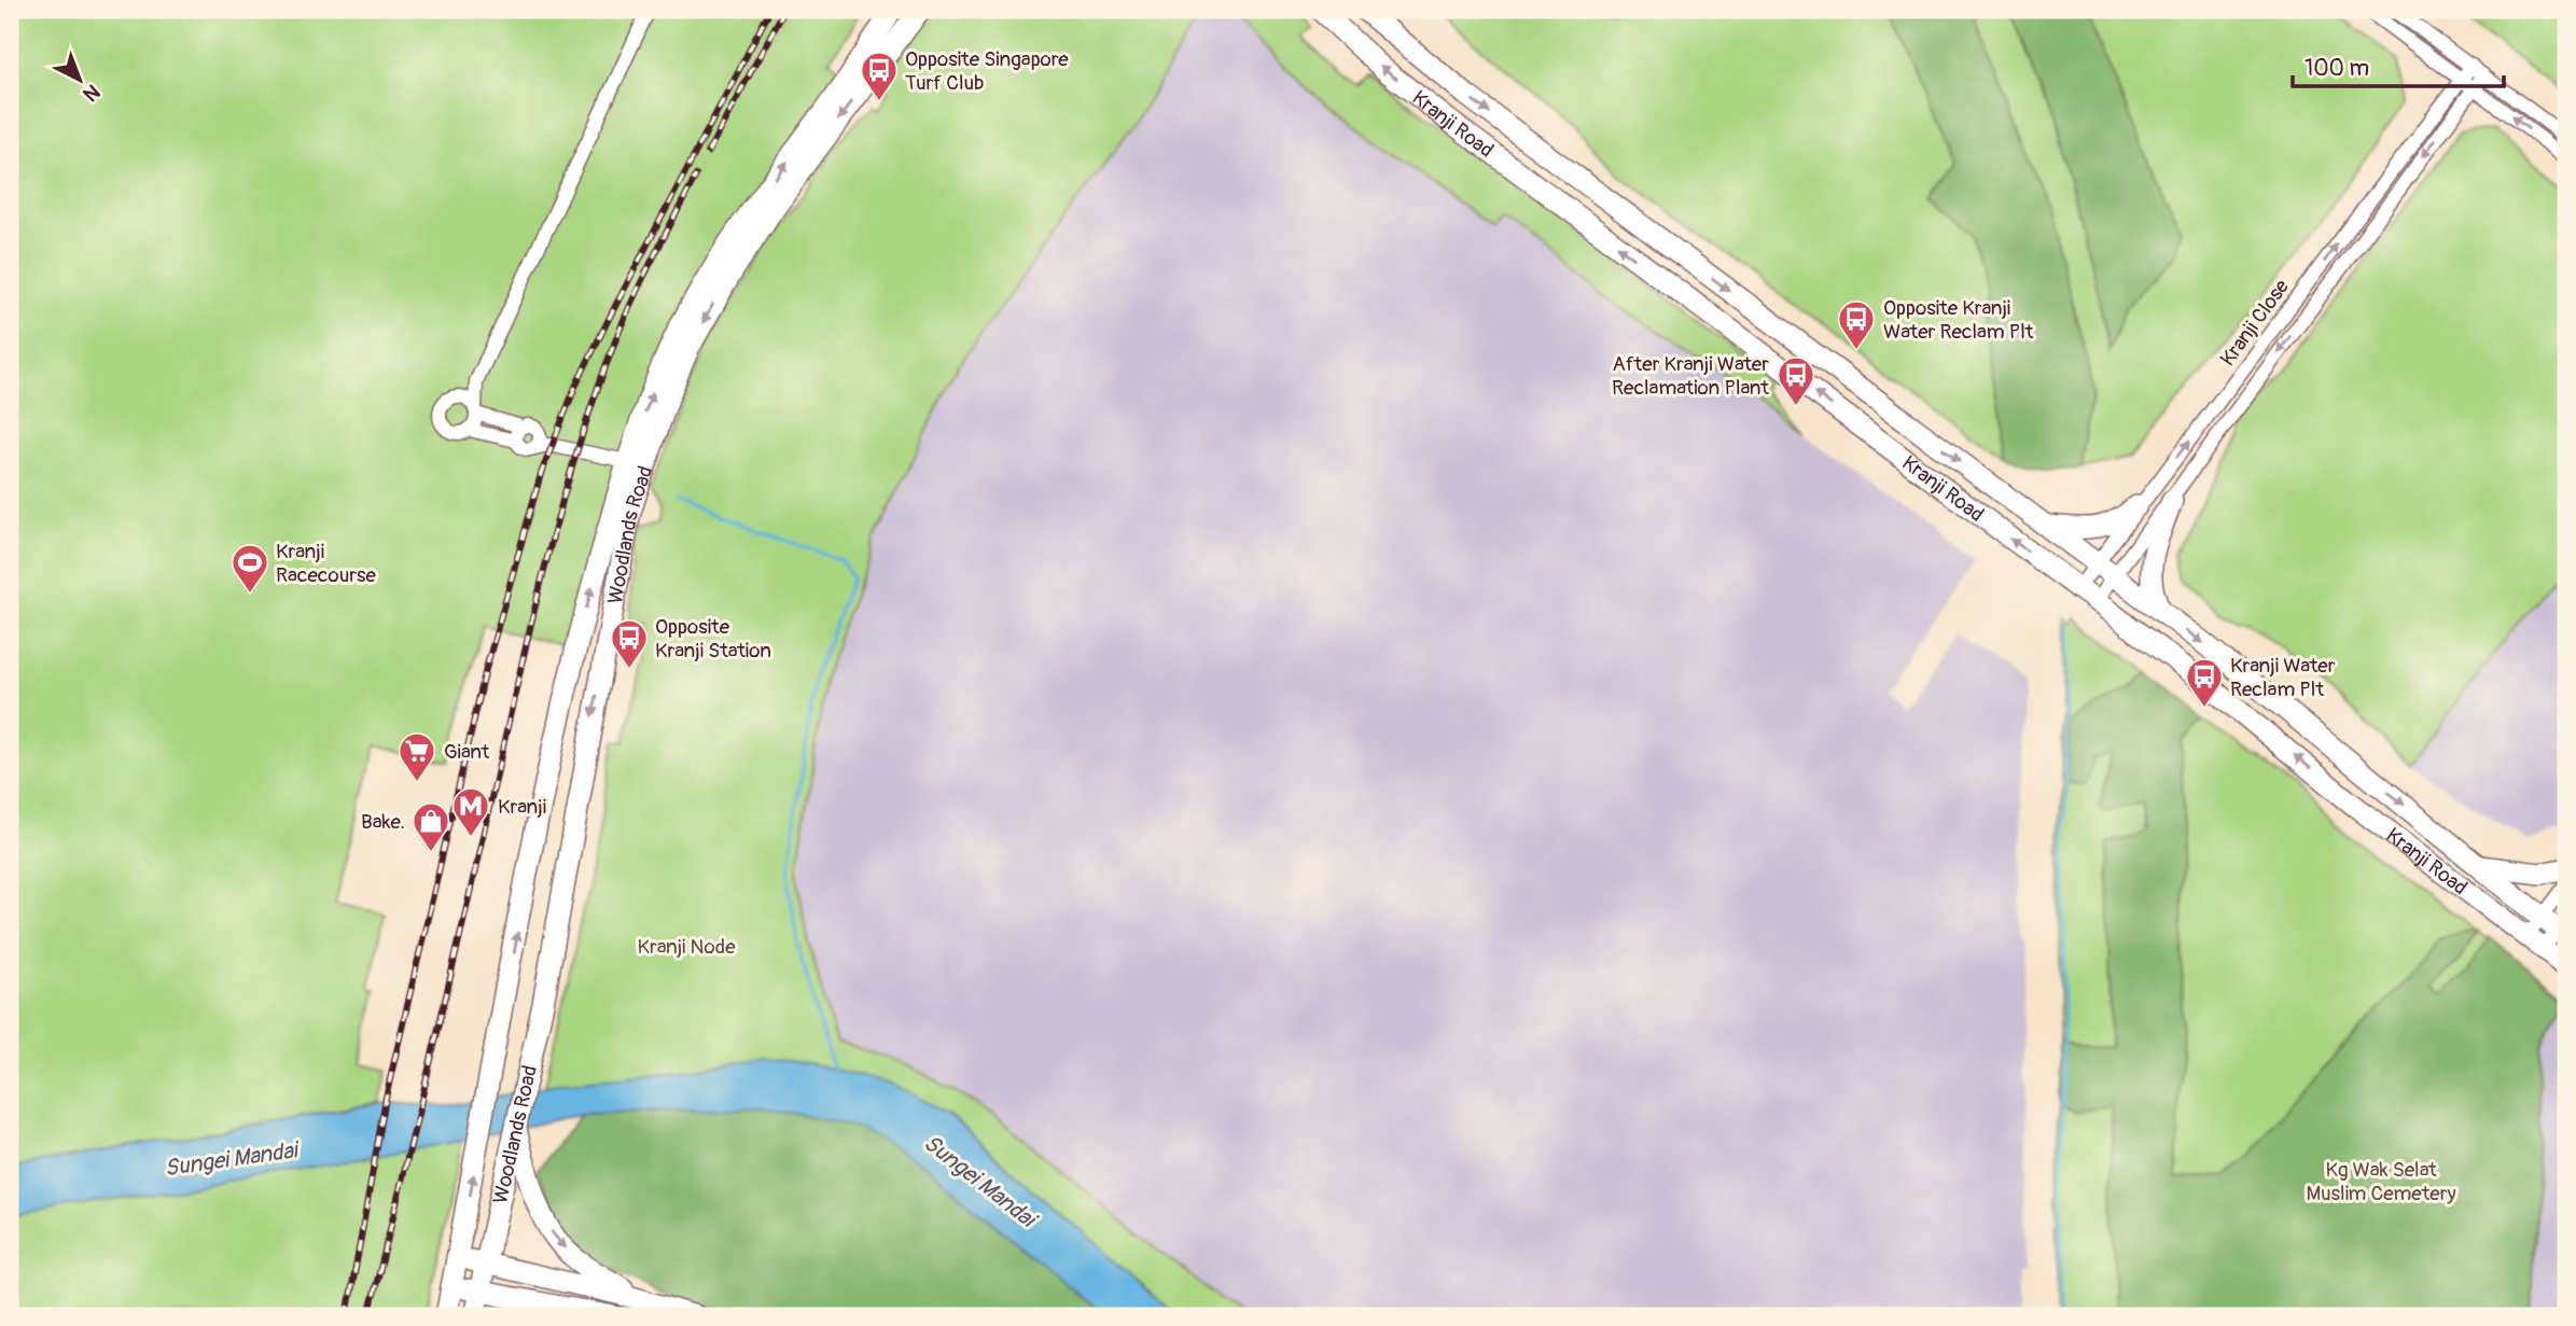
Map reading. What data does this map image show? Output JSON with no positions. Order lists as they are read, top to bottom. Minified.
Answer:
{"streets":{"main road":["Kranji Road","Woodlands Road"],"street":["Kranji Close"]},"crossings":[["Kranji Road","Kranji Close"]],"water":["Sungei Mandai"],"parks":["Kranji Node","Kg Wak Selat Muslim Cemetery"],"places":{"bus stop":["Opposite Singapore Turf Club","Opposite Kranji Water Reclam Plt","After Kranji Water Reclamation Plant","Opposite Kranji Station","Kranji Water Reclam Plt"],"sports":["Kranji Racecourse"],"supermarket":["Giant"],"metro station":["Kranji"],"shop":["Bake."]},"scale_bar":"100 m","north":"bottom right"}
